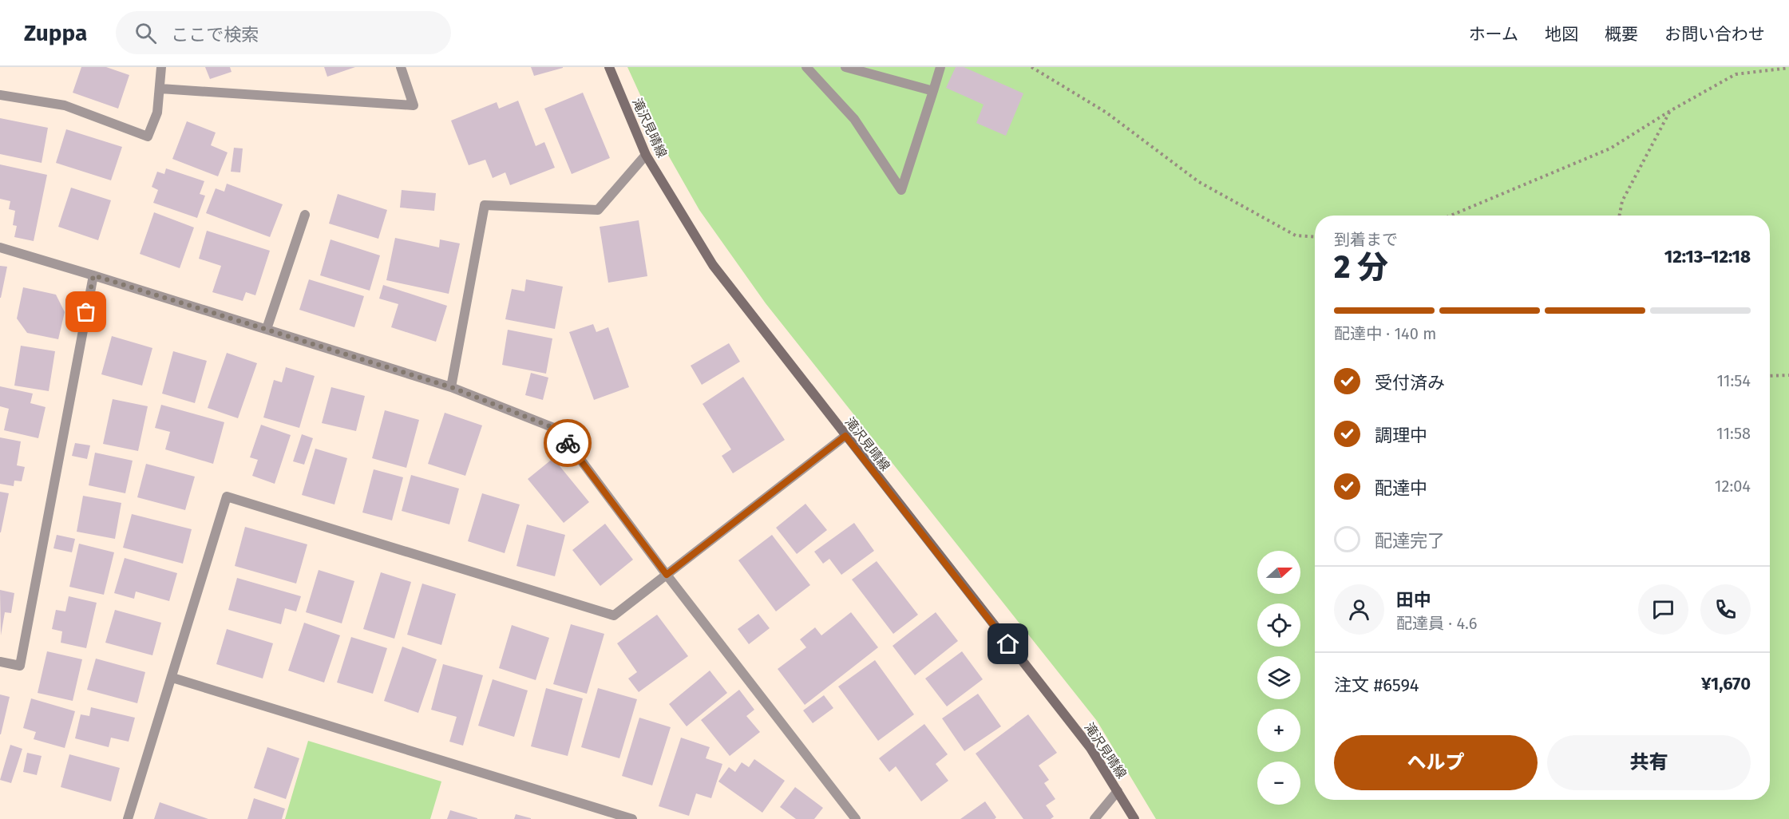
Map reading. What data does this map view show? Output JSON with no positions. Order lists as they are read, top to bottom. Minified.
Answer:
{"streets":{"street":["滝沢見晴線"]},"north":"right","page":{"header":"Zuppa","search":"ここで検索","nav":["ホーム","地図","概要","お問い合わせ"],"heading":["2 分","到着まで","12:13–12:18"],"panel":["田中","配達員 · 4.6","注文 #6594","¥1,670"],"bar":"配達中 · 140 m","list":[["受付済み","11:54"],["調理中","11:58"],["配達中","12:04"],"配達完了"],"map_buttons":["+","−"],"buttons":["ヘルプ","共有"]}}
